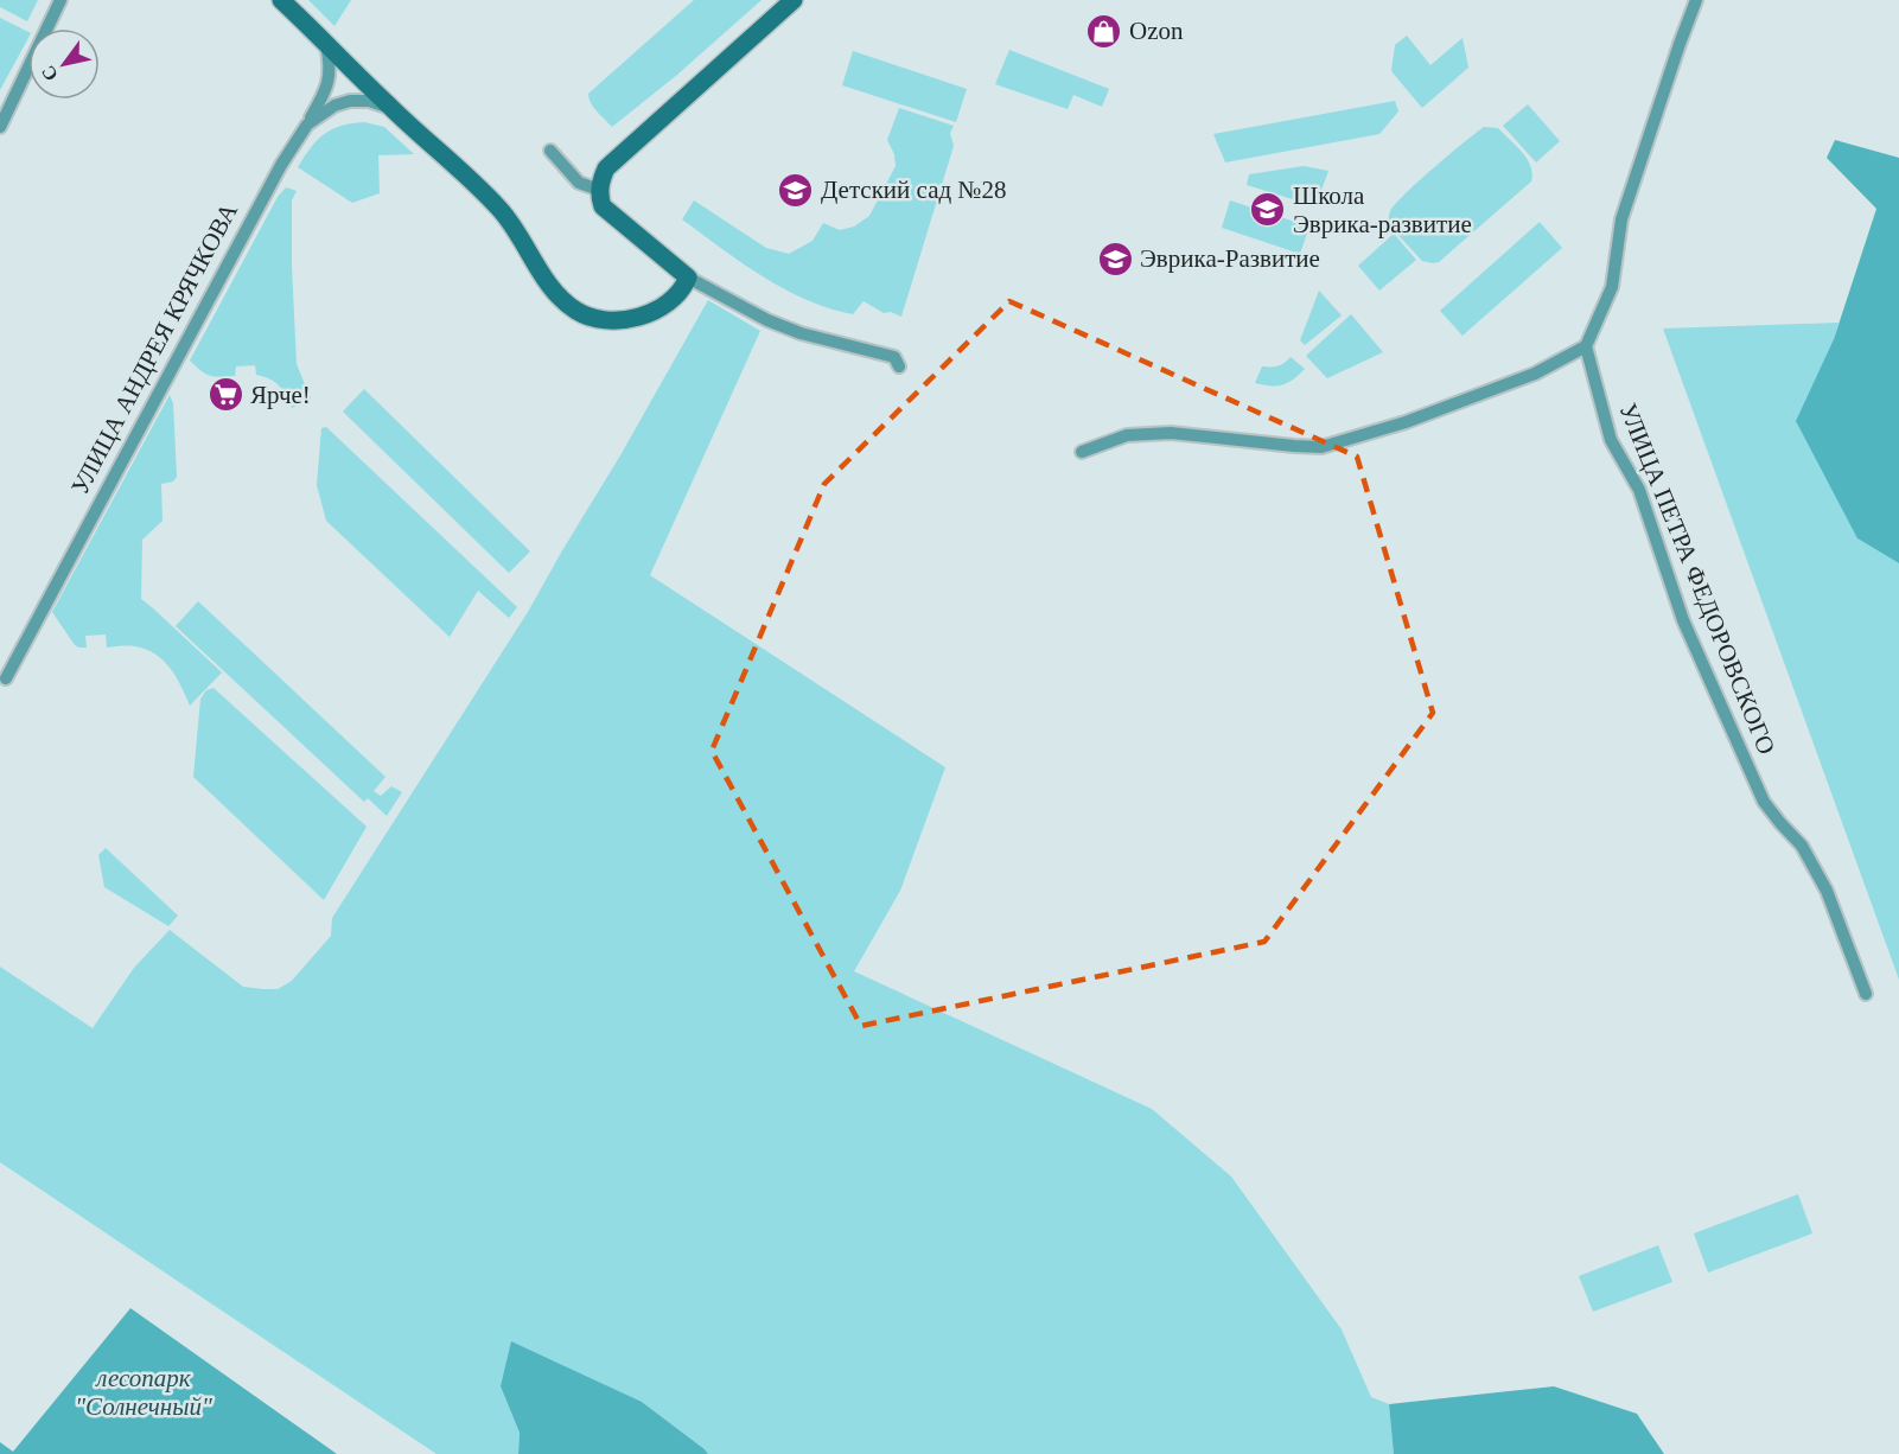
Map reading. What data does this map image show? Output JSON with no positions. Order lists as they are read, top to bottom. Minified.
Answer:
{"streets":{"street":["УЛИЦА АНДРЕЯ КРЯЧКОВА","УЛИЦА ПЕТРА ФЕДОРОВСКОГО"]},"parks":["лесопарк \"Солнечный\""],"places":{"shop":["Ozon"],"school or university":["Детский сад №28","Школа Эврика-развитие","Эврика-Развитие"],"supermarket":["Ярче!"]},"north":"bottom left"}
